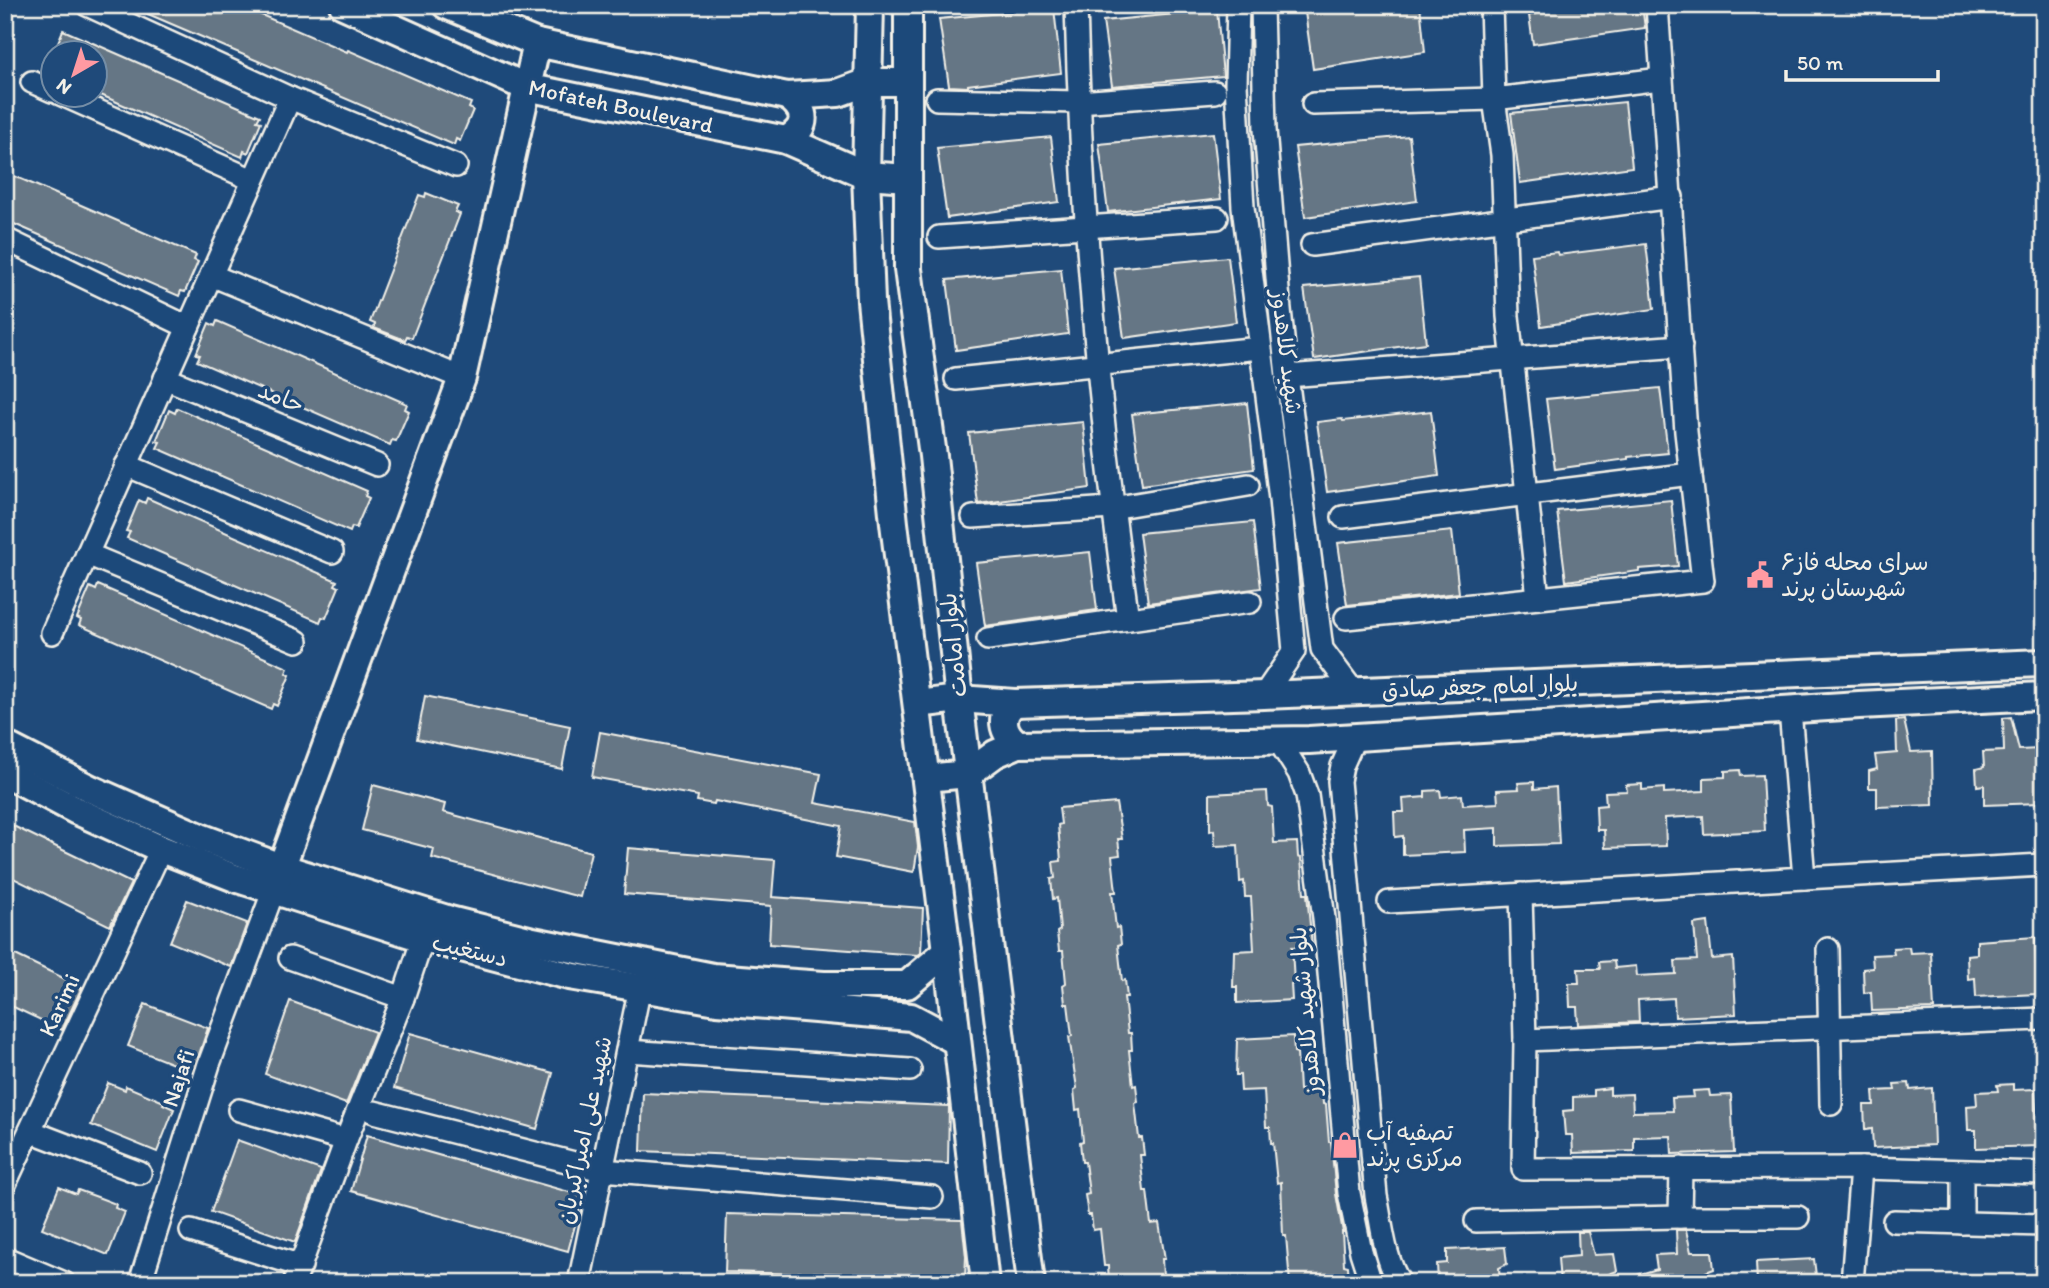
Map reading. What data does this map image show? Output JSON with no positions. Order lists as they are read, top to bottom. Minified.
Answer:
{"streets":{"street":["Mofateh Boulevard","شهید کلاهدوز","حامد","بلوار امامت","بلوار امام جعفر صادق","دستغیب","Karimi","بلوار شهید کلاهدوز","Najafi","شهید علی امیراکبریان"]},"crossings":[["Mofateh Boulevard","بلوار امامت"],["شهید کلاهدوز","بلوار امام جعفر صادق"],["بلوار امامت","بلوار امام جعفر صادق"],["بلوار امامت","دستغیب"],["بلوار امام جعفر صادق","بلوار شهید کلاهدوز"],["دستغیب","Karimi"],["دستغیب","Najafi"],["دستغیب","شهید علی امیراکبریان"]],"places":{"public building":["سرای محله فاز۶ شهرستان پرند"],"shop":["تصفیه آب مرکزی پرند"]},"scale_bar":"50 m","north":"bottom left"}
